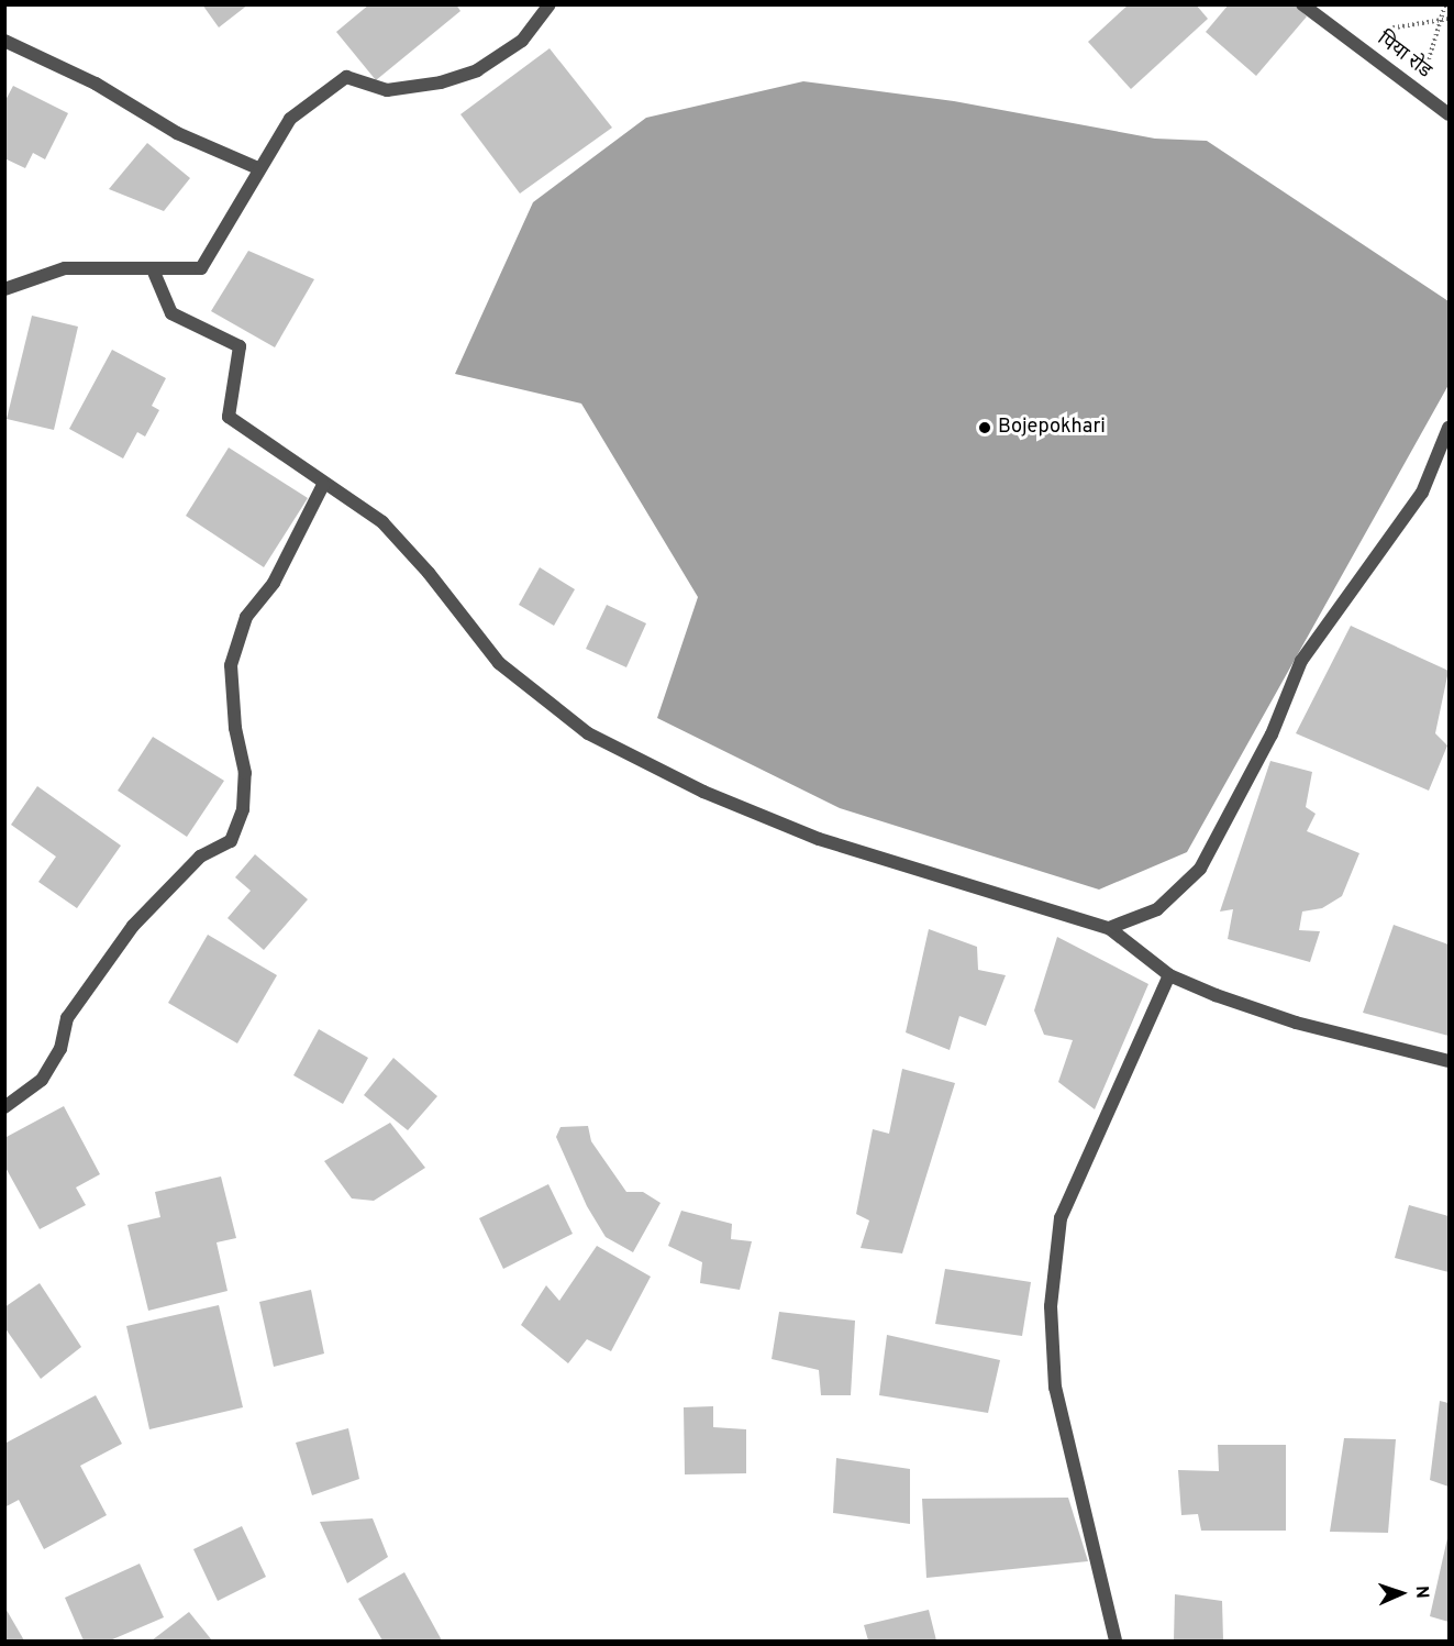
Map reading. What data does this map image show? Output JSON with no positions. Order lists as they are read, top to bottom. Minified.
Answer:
{"streets":{"street":["पिया रोड"]},"places":["Bojepokhari"],"north":"right"}
